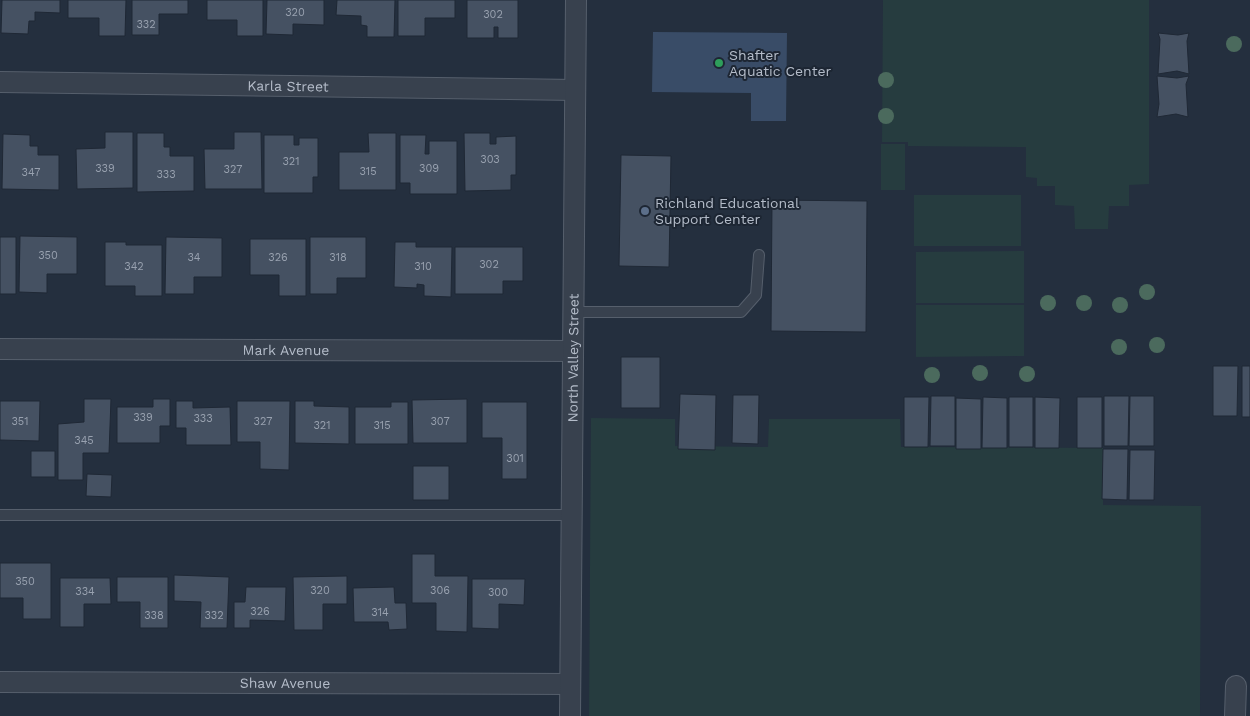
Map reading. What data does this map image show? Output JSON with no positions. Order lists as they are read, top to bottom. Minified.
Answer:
{"streets":{"street":["Karla Street","Mark Avenue","North Valley Street","Shaw Avenue"]},"crossings":[["Karla Street","North Valley Street"],["Mark Avenue","North Valley Street"],["North Valley Street","Shaw Avenue"]],"places":["Shafter Aquatic Center","Richland Educational Support Center"],"house_numbers":["320","302","332","303","321","339","309","327","315","347","333","350","34","326","318","302","342","310","339","333","351","327","307","321","315","345","301","350","320","306","334","300","326","314","338","332"]}
